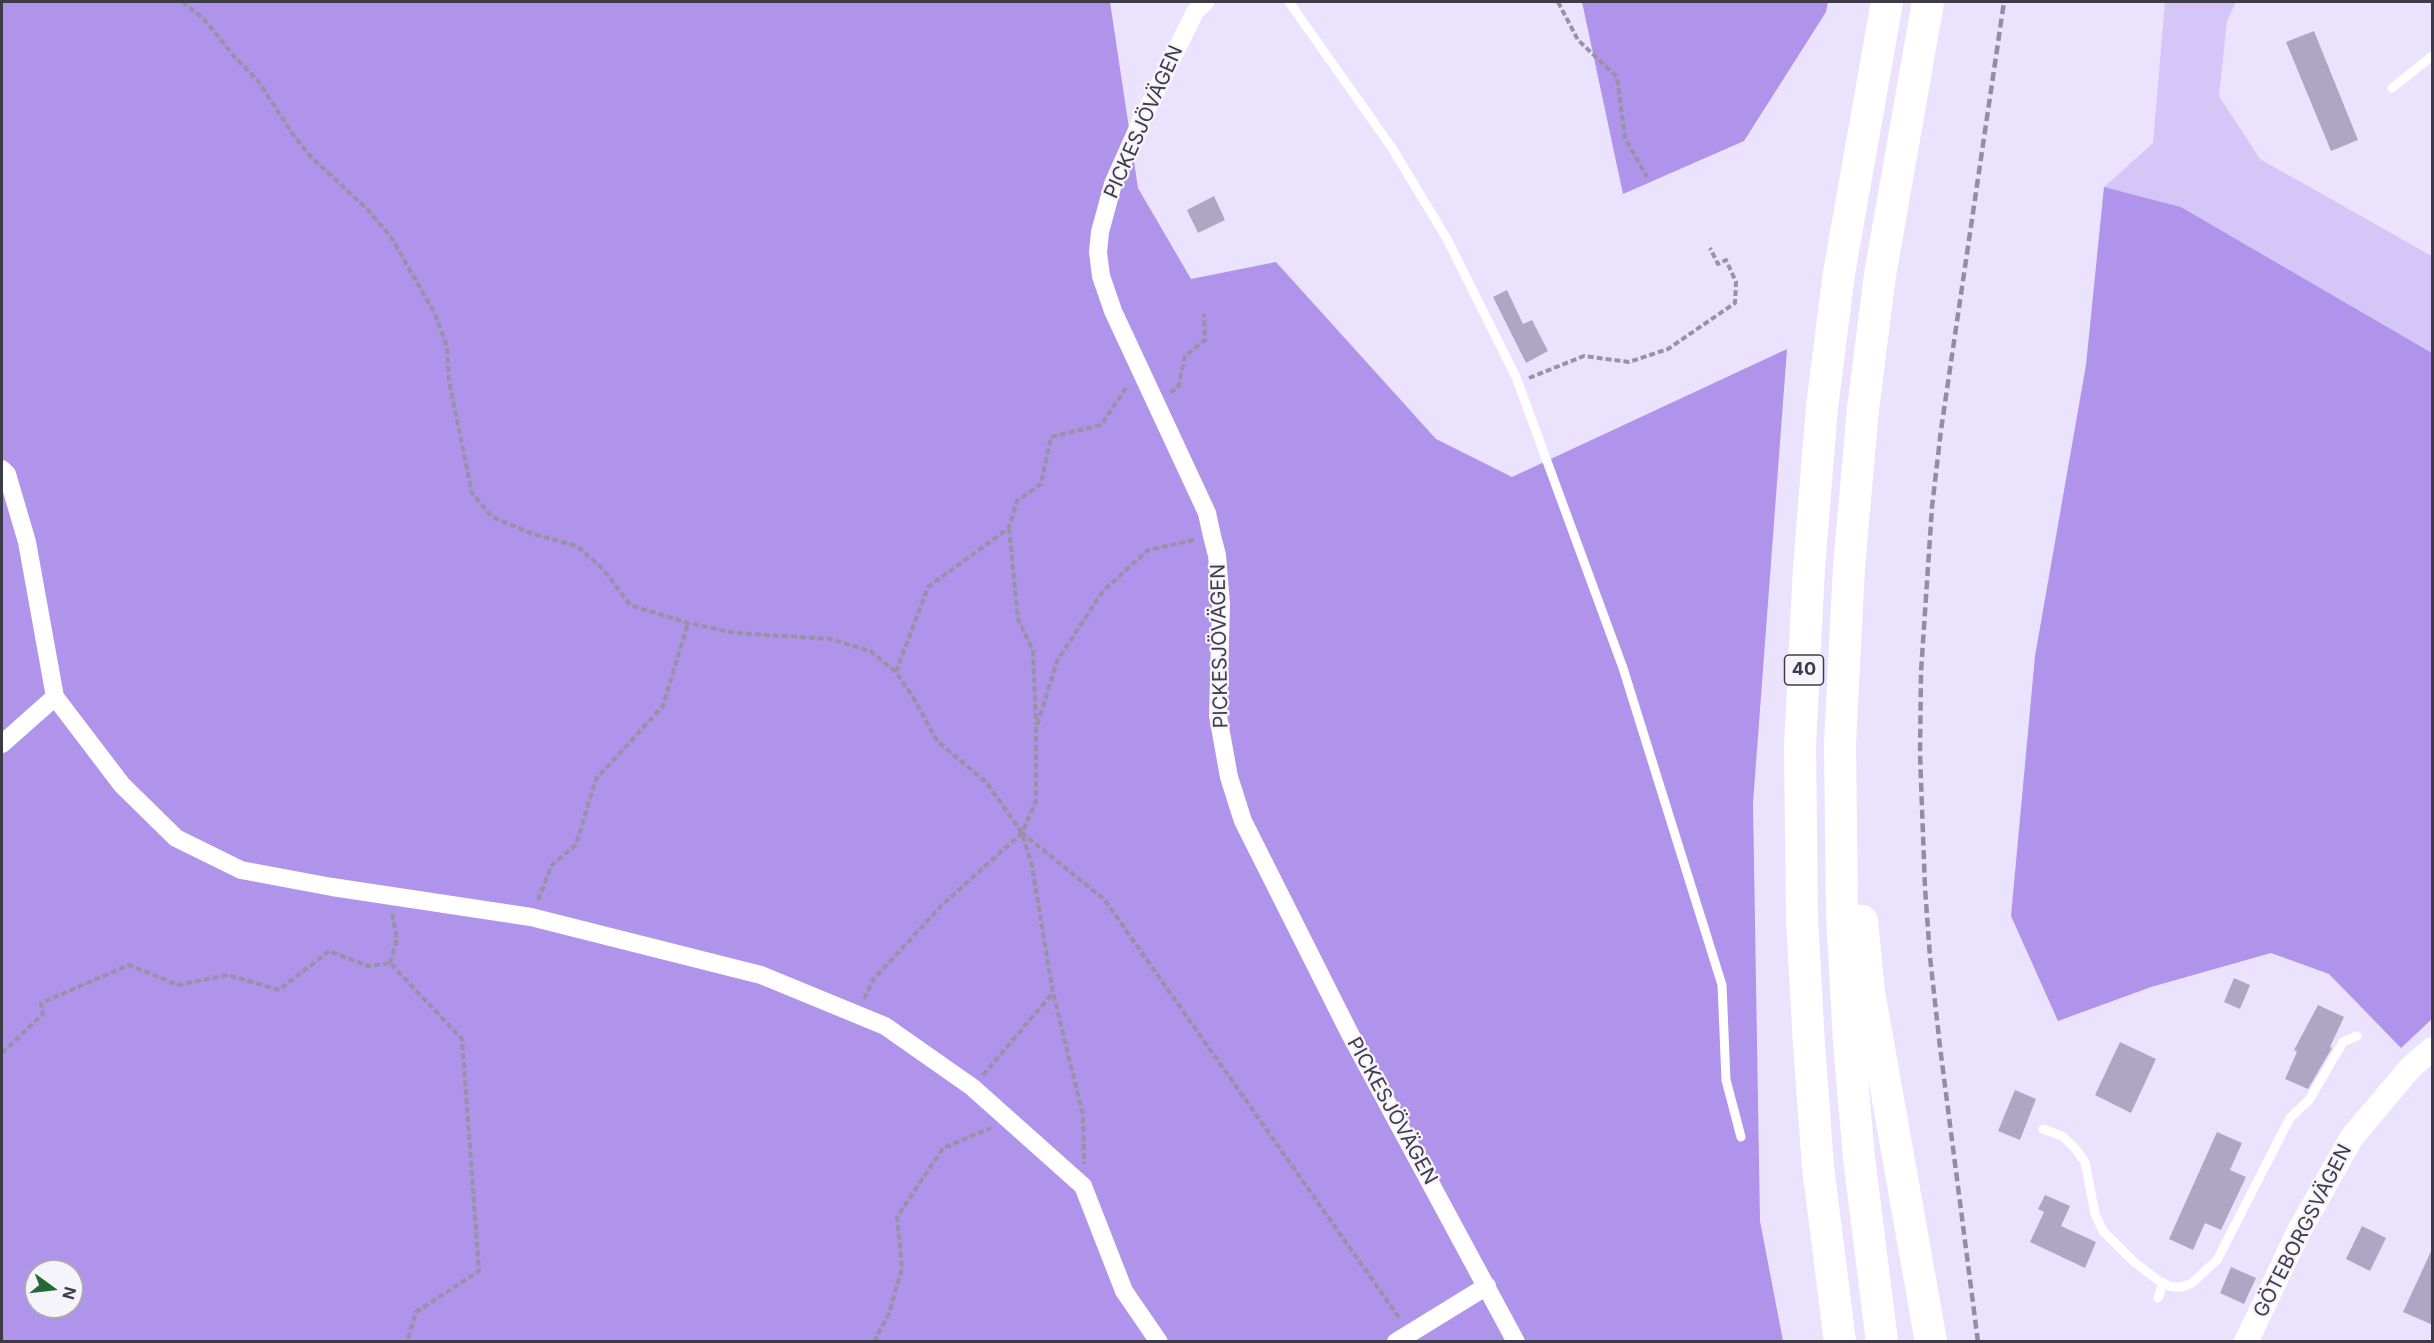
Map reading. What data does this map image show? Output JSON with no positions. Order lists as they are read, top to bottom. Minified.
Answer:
{"streets":{"highway":["40"],"street":["PICKESJÖVÄGEN","GÖTEBORGSVÄGEN"]},"north":"right"}
